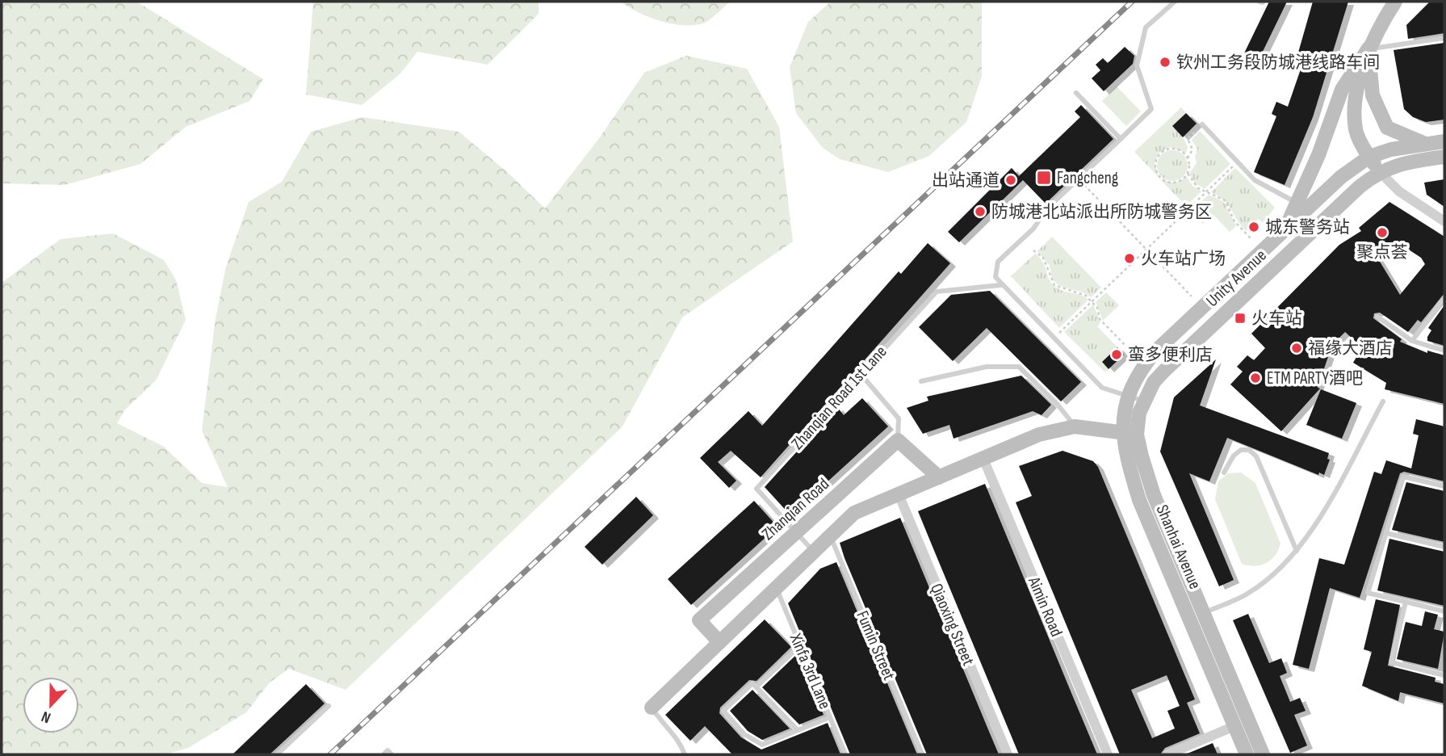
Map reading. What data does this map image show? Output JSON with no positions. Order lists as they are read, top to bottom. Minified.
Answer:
{"streets":{"main road":["Unity Avenue","Zhanqian Road","Shanhai Avenue"],"street":["Aimin Road","Qiaoxing Street"],"lane":["Zhanqian Road 1st Lane","Fumin Street","Xinfa 3rd Lane"]},"crossings":[["Unity Avenue","Shanhai Avenue"],["Zhanqian Road 1st Lane","Zhanqian Road"]],"places":{"other":["钦州工务段防城港线路车间","出站通道","防城港北站派出所防城警务区","城东警务站","聚点荟","火车站广场","福缘大酒店","蛮多便利店","ETM PARTY酒吧"],"transit":["Fangcheng","火车站"]},"north":"bottom"}
